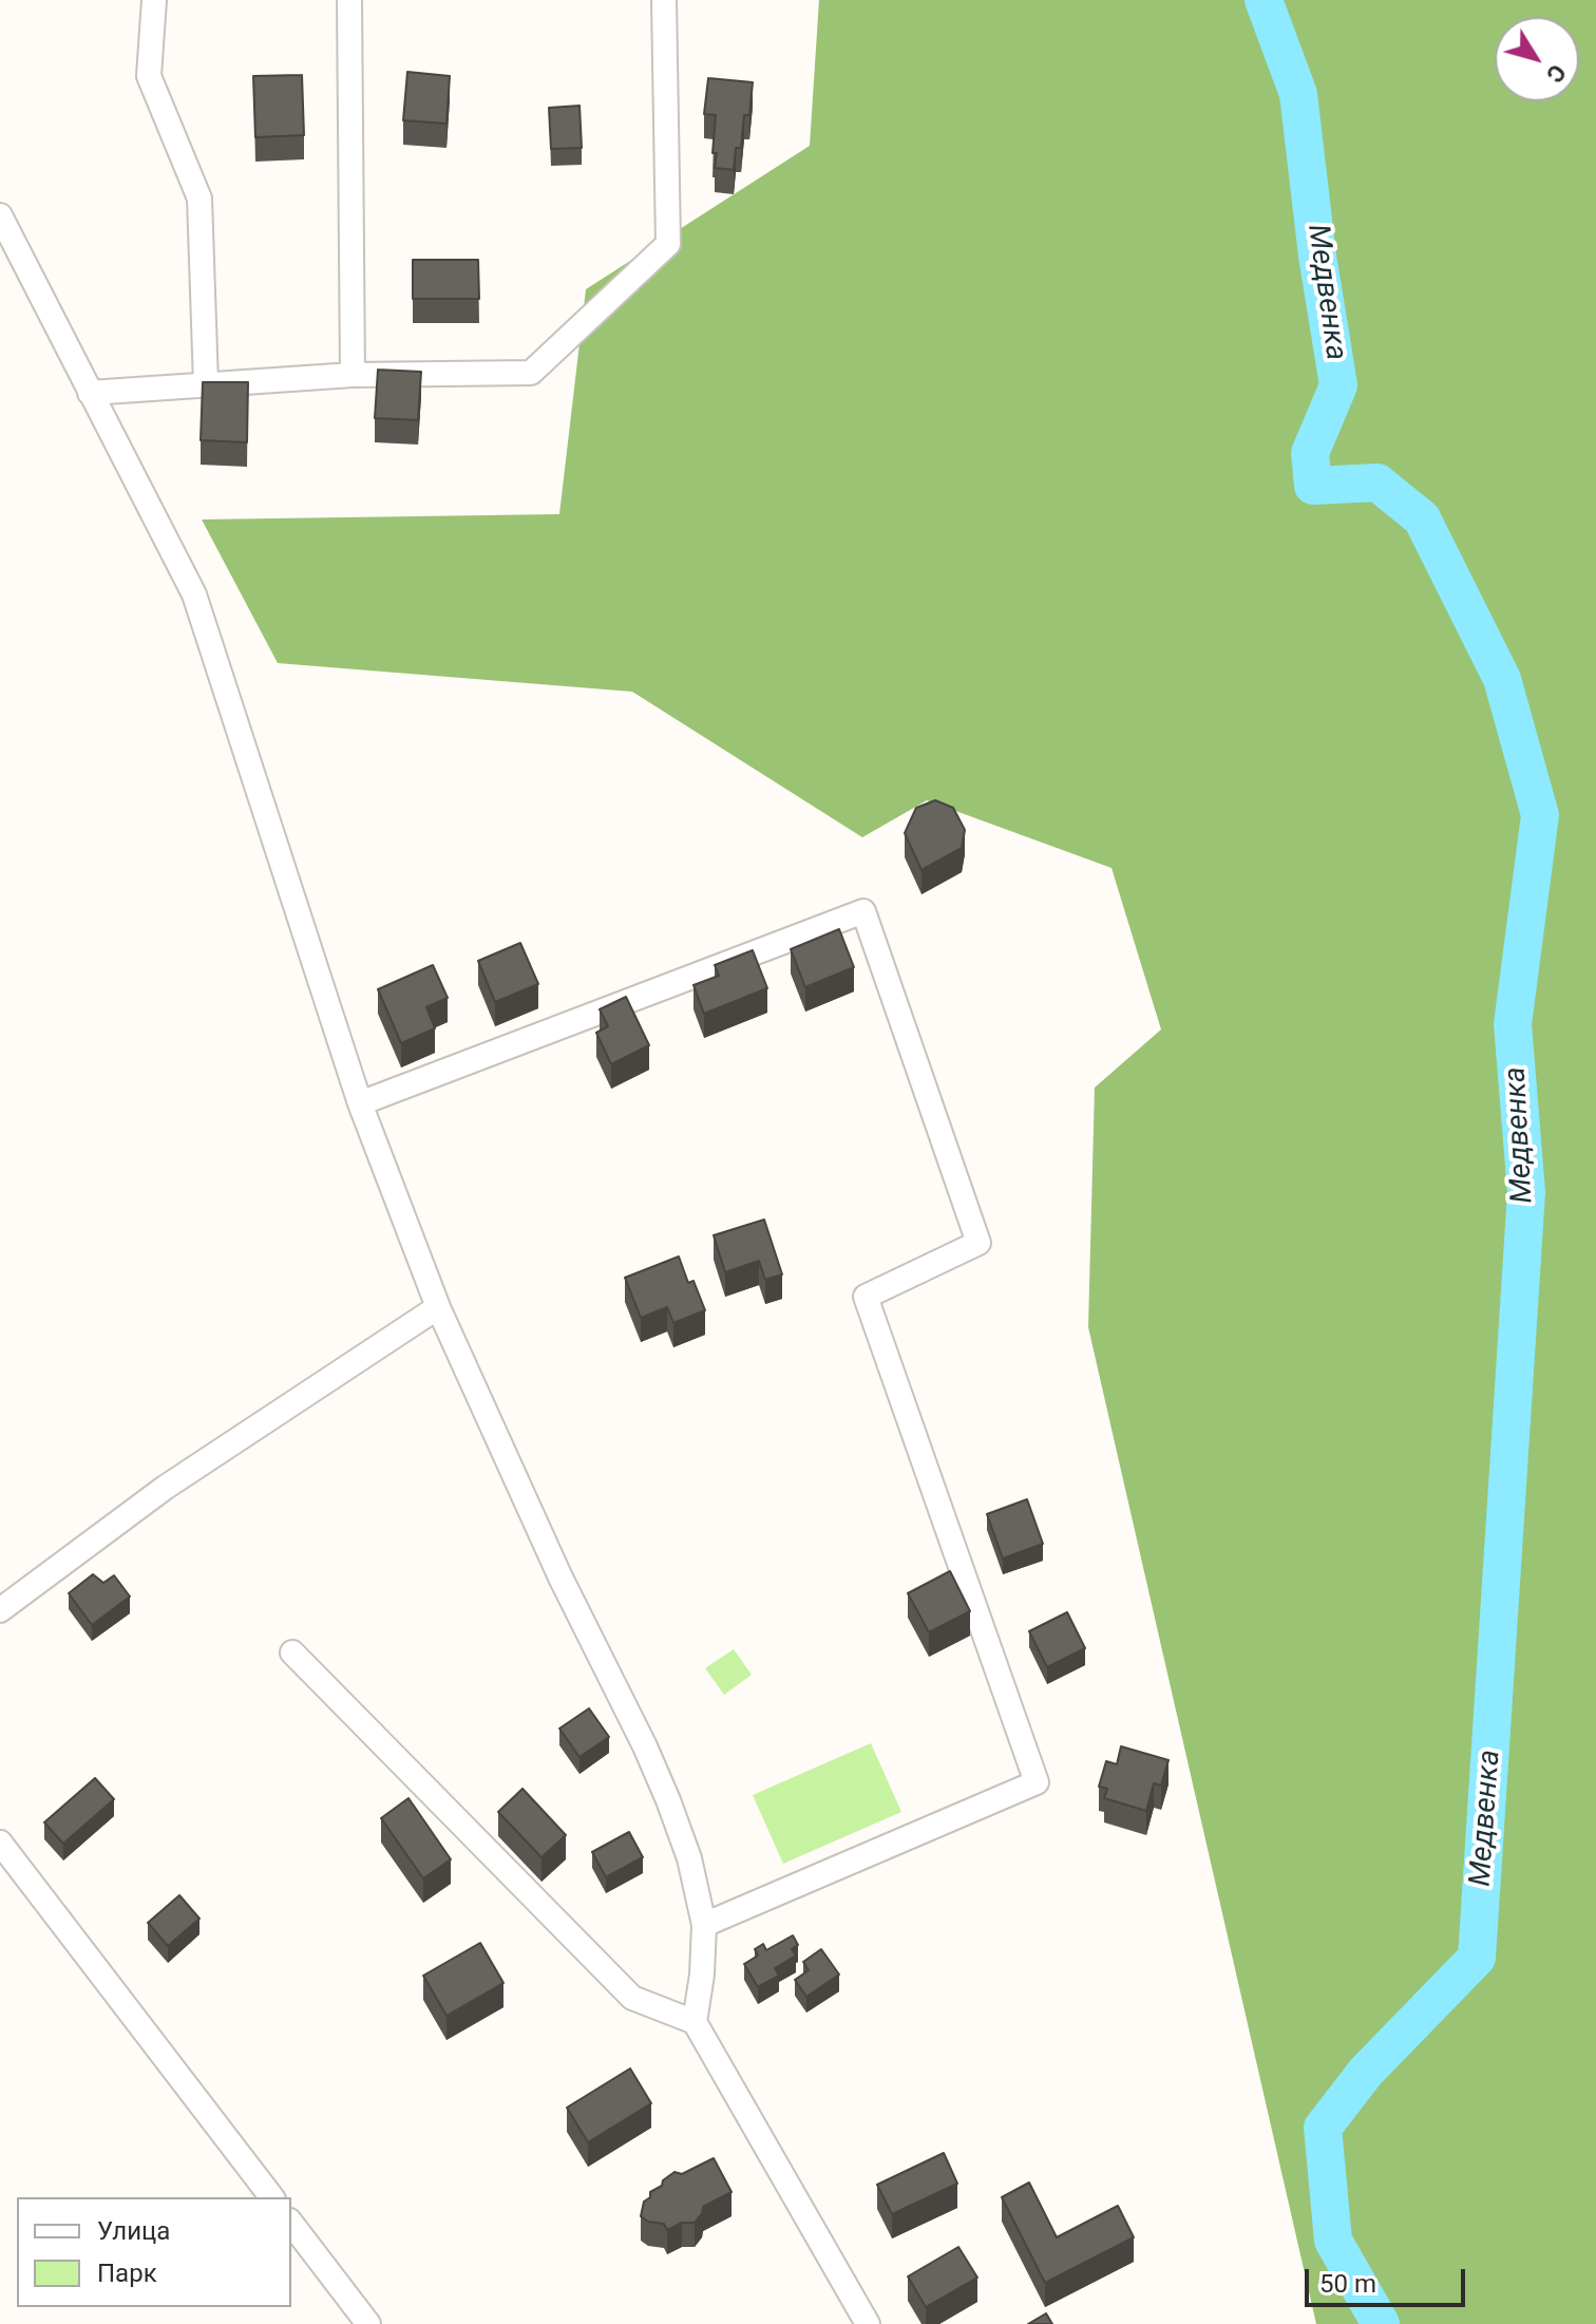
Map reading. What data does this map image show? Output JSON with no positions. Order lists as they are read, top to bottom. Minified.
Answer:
{"water":["Медвенка"],"legend":["Улица","Парк"],"scale_bar":"50 m","north":"bottom right"}
